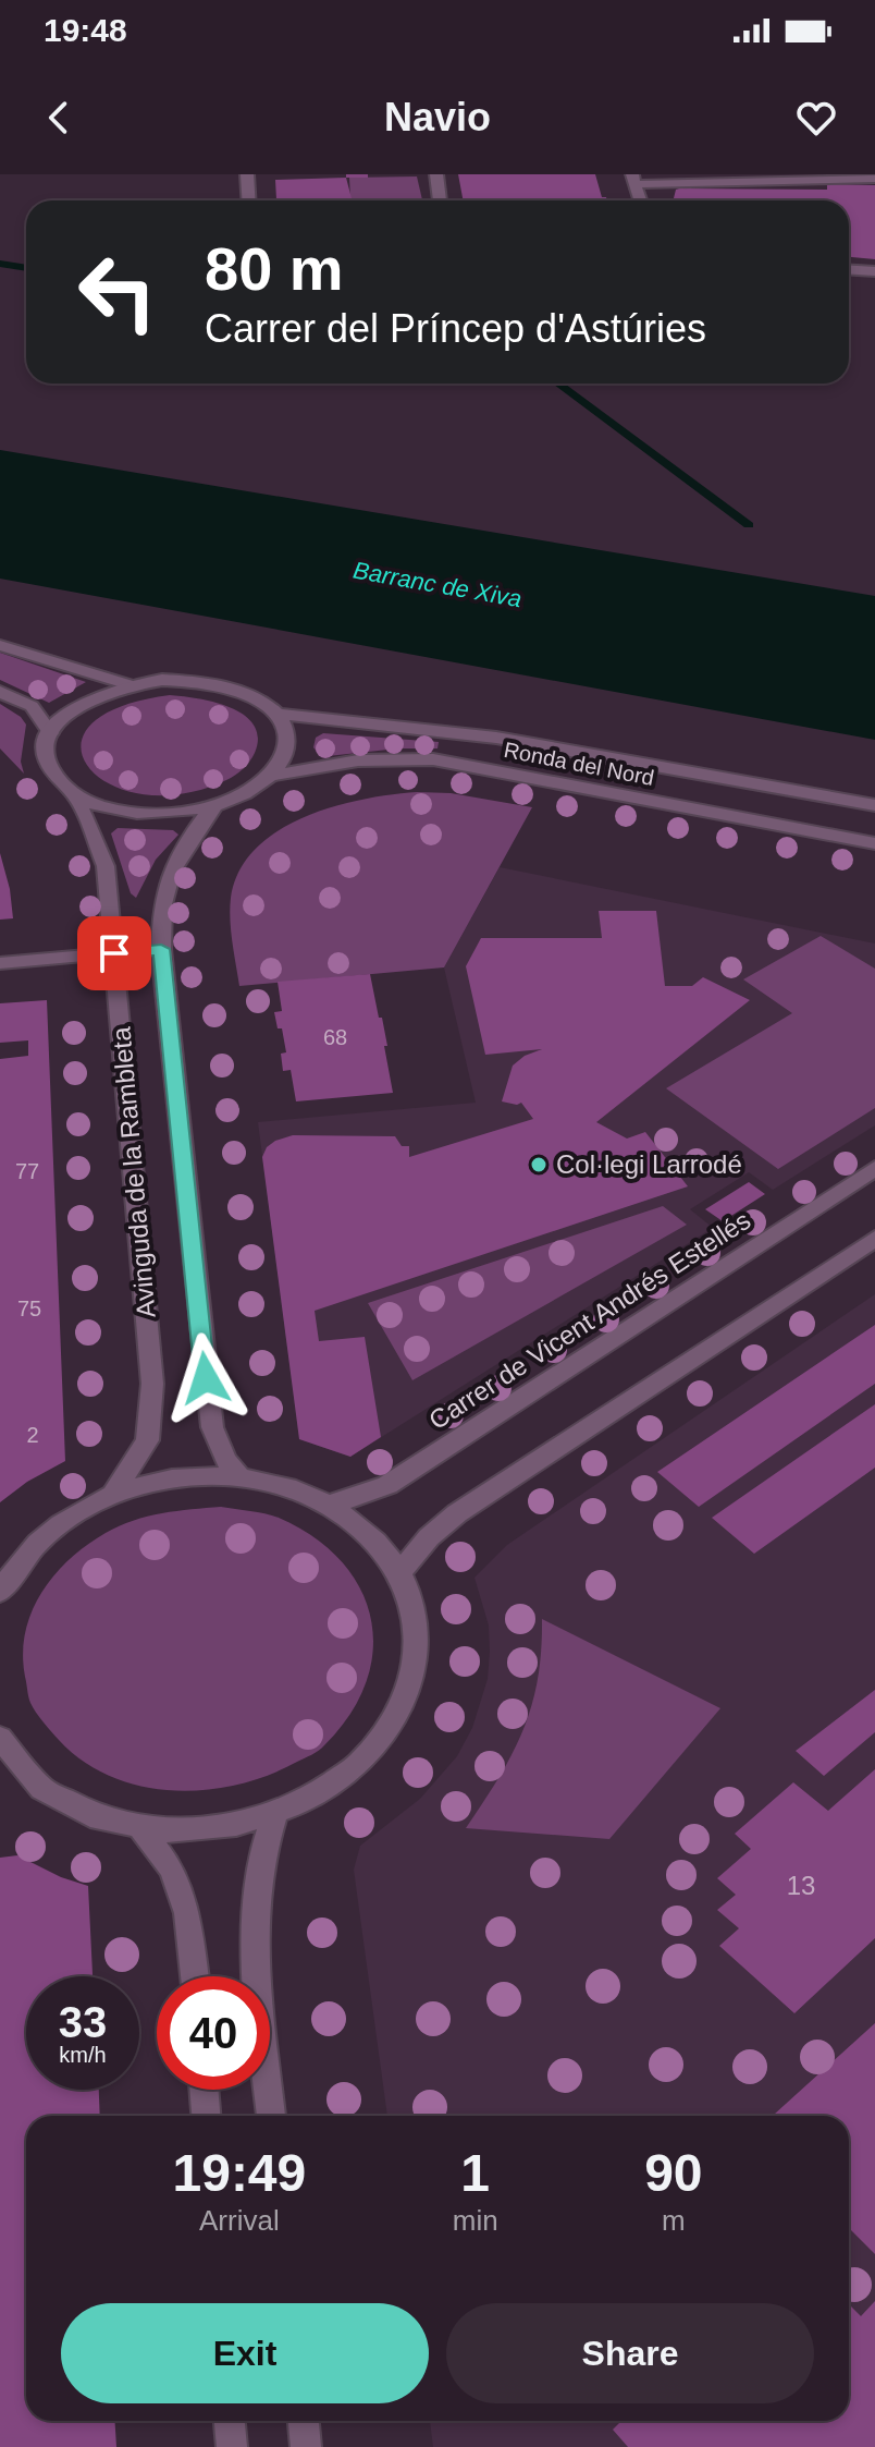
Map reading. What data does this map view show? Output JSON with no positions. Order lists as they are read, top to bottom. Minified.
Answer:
{"streets":{"street":["Ronda del Nord","Avinguda de la Rambleta","Carrer de Vicent Andrés Estellés"]},"crossings":[["Ronda del Nord","Avinguda de la Rambleta"]],"water":["Barranc de Xiva"],"places":["Col·legi Larrodé"],"house_numbers":["68","77","75","2","13"],"page":{"status":"19:48","header":"Navio","turn":["80 m","Carrer del Príncep d'Astúries"],"speed":"33 km/h","limit":"40","eta":["19:49","Arrival","1","min","90","m"],"buttons":["Exit","Share"]}}
